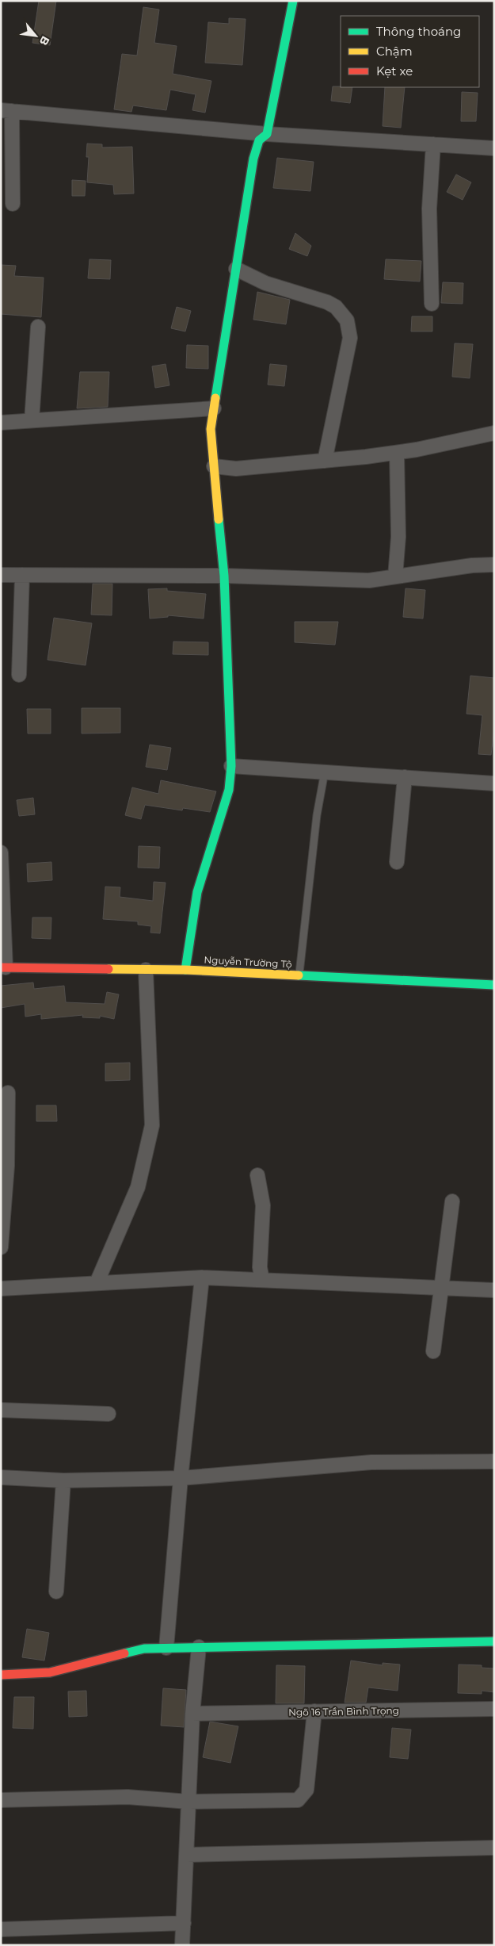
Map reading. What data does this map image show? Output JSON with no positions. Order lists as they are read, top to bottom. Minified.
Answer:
{"streets":{"street":["Nguyễn Trường Tộ","Ngõ 16 Trần Bình Trọng"]},"legend":["Thông thoáng","Chậm","Kẹt xe"],"north":"bottom right"}
